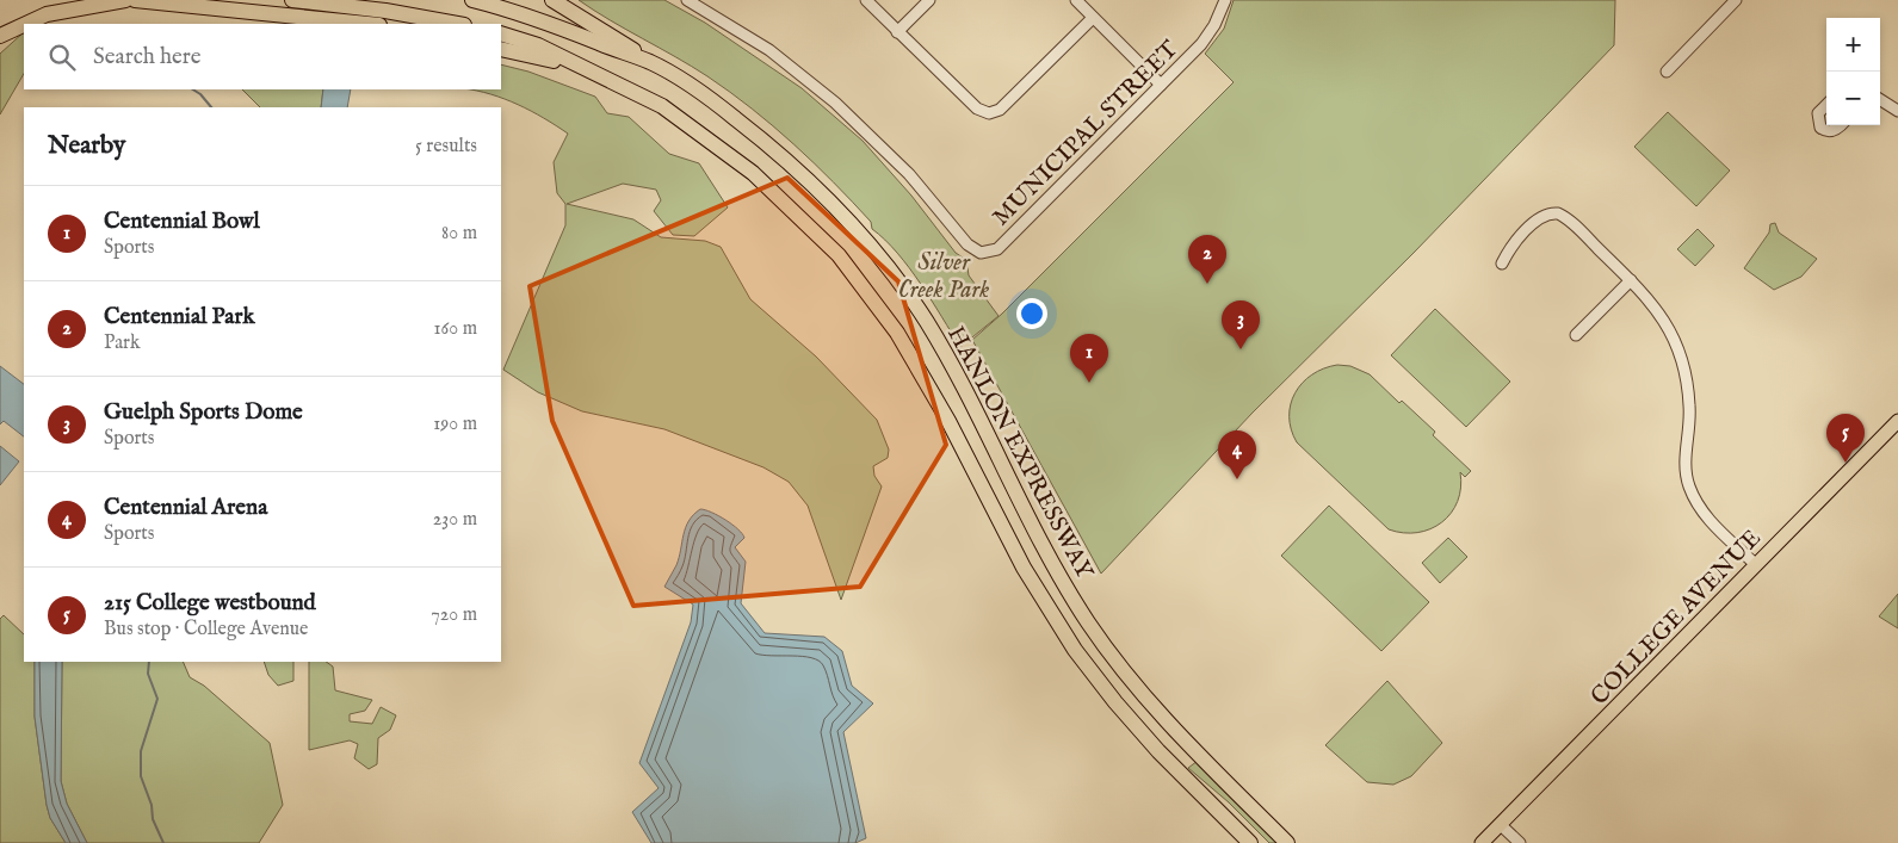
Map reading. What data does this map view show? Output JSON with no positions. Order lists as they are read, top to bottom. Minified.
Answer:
{"streets":{"highway":["HANLON EXPRESSWAY"],"main road":["COLLEGE AVENUE"],"street":["MUNICIPAL STREET"]},"parks":["Silver Creek Park"],"page":{"map_buttons":["+","−"],"search":"Search here","heading":["Nearby","5 results"],"list":[{"mark":"1","name":"Centennial Bowl","note":"Sports","value":"80 m"},{"mark":"2","name":"Centennial Park","note":"Park","value":"160 m"},{"mark":"3","name":"Guelph Sports Dome","note":"Sports","value":"190 m"},{"mark":"4","name":"Centennial Arena","note":"Sports","value":"230 m"},{"mark":"5","name":"215 College westbound","note":"Bus stop · College Avenue","value":"720 m"}],"pins":["2","3","1","5","4"]}}
